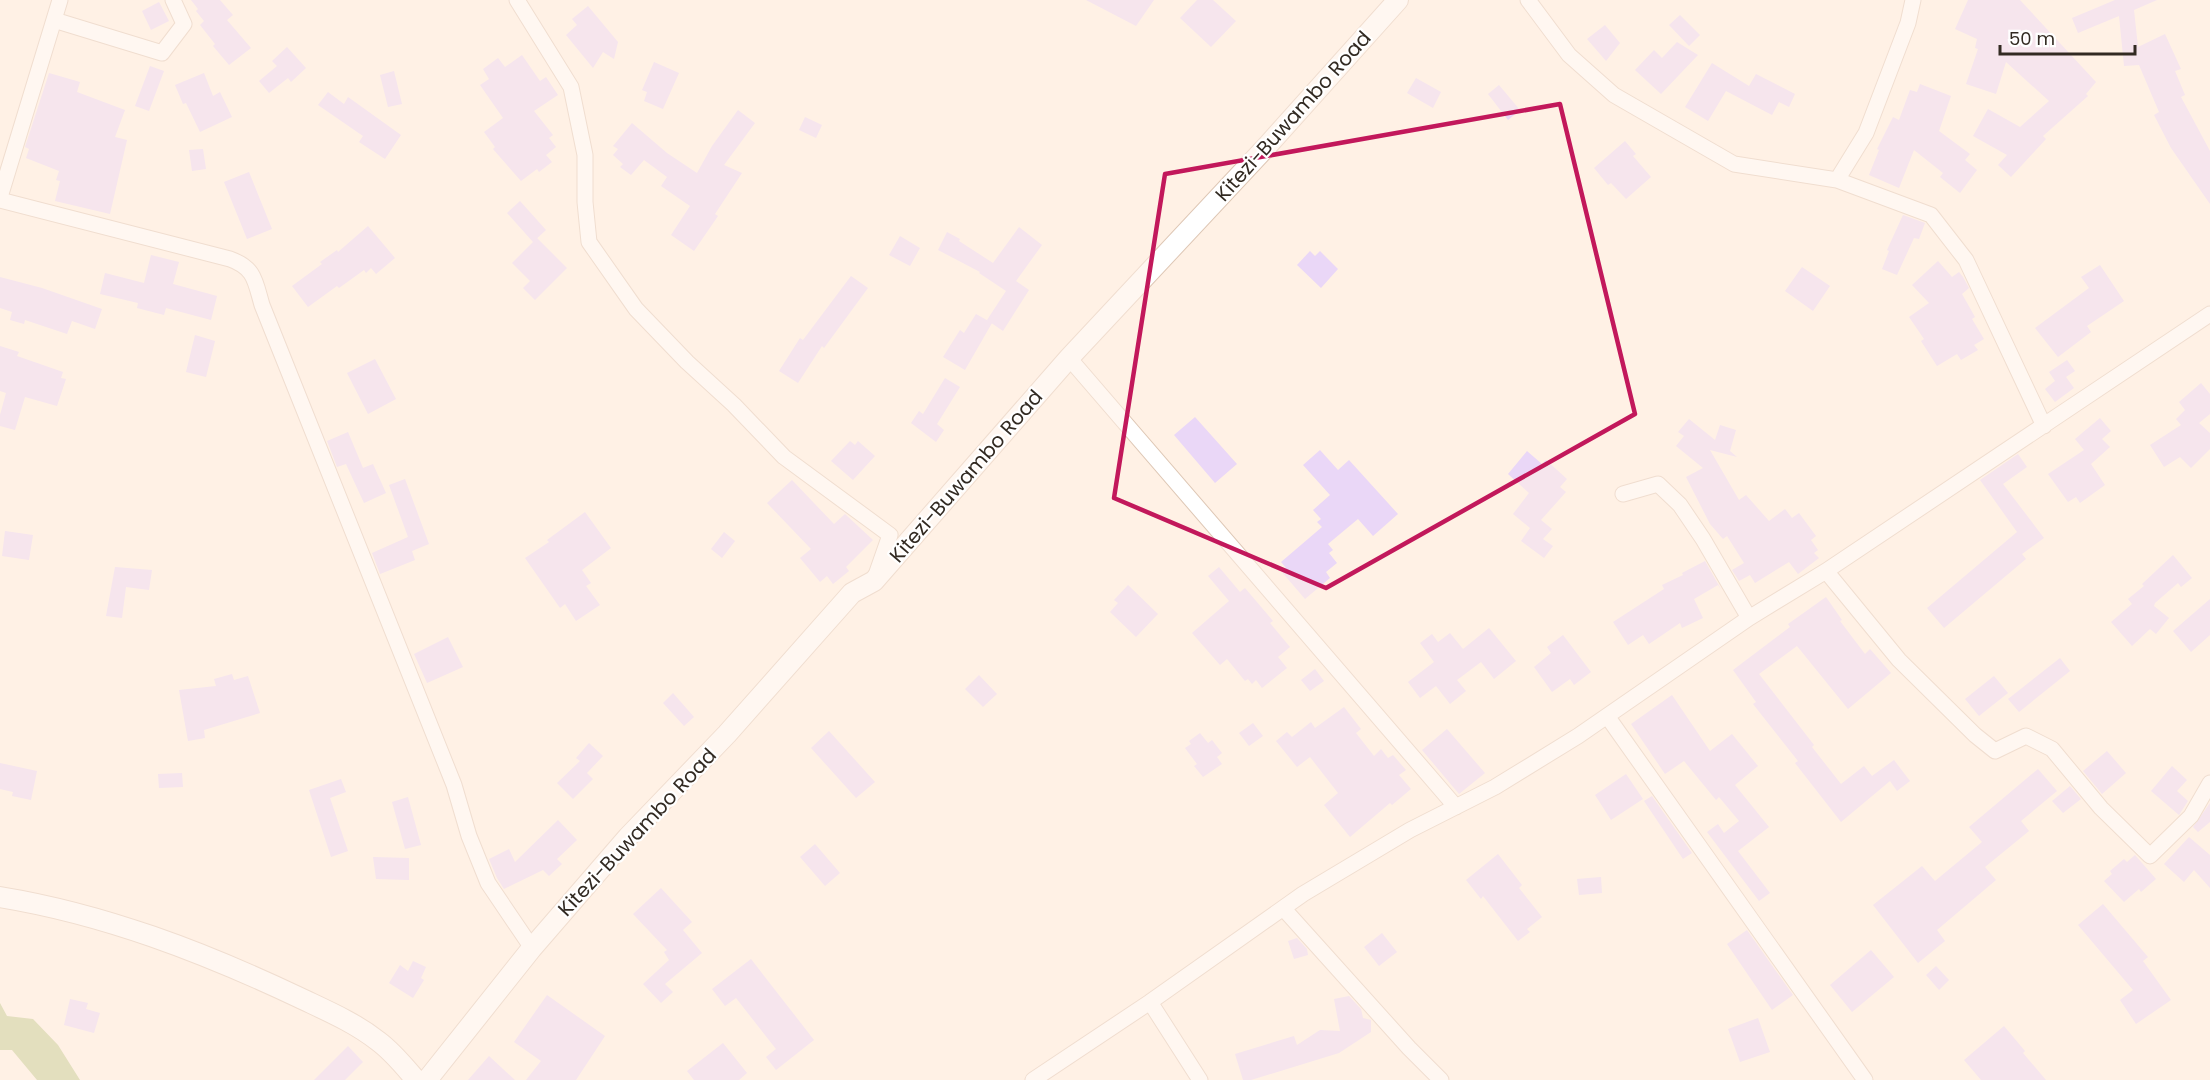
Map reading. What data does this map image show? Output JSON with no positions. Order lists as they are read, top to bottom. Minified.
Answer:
{"streets":{"street":["Kitezi-Buwambo Road"]},"scale_bar":"50 m"}
